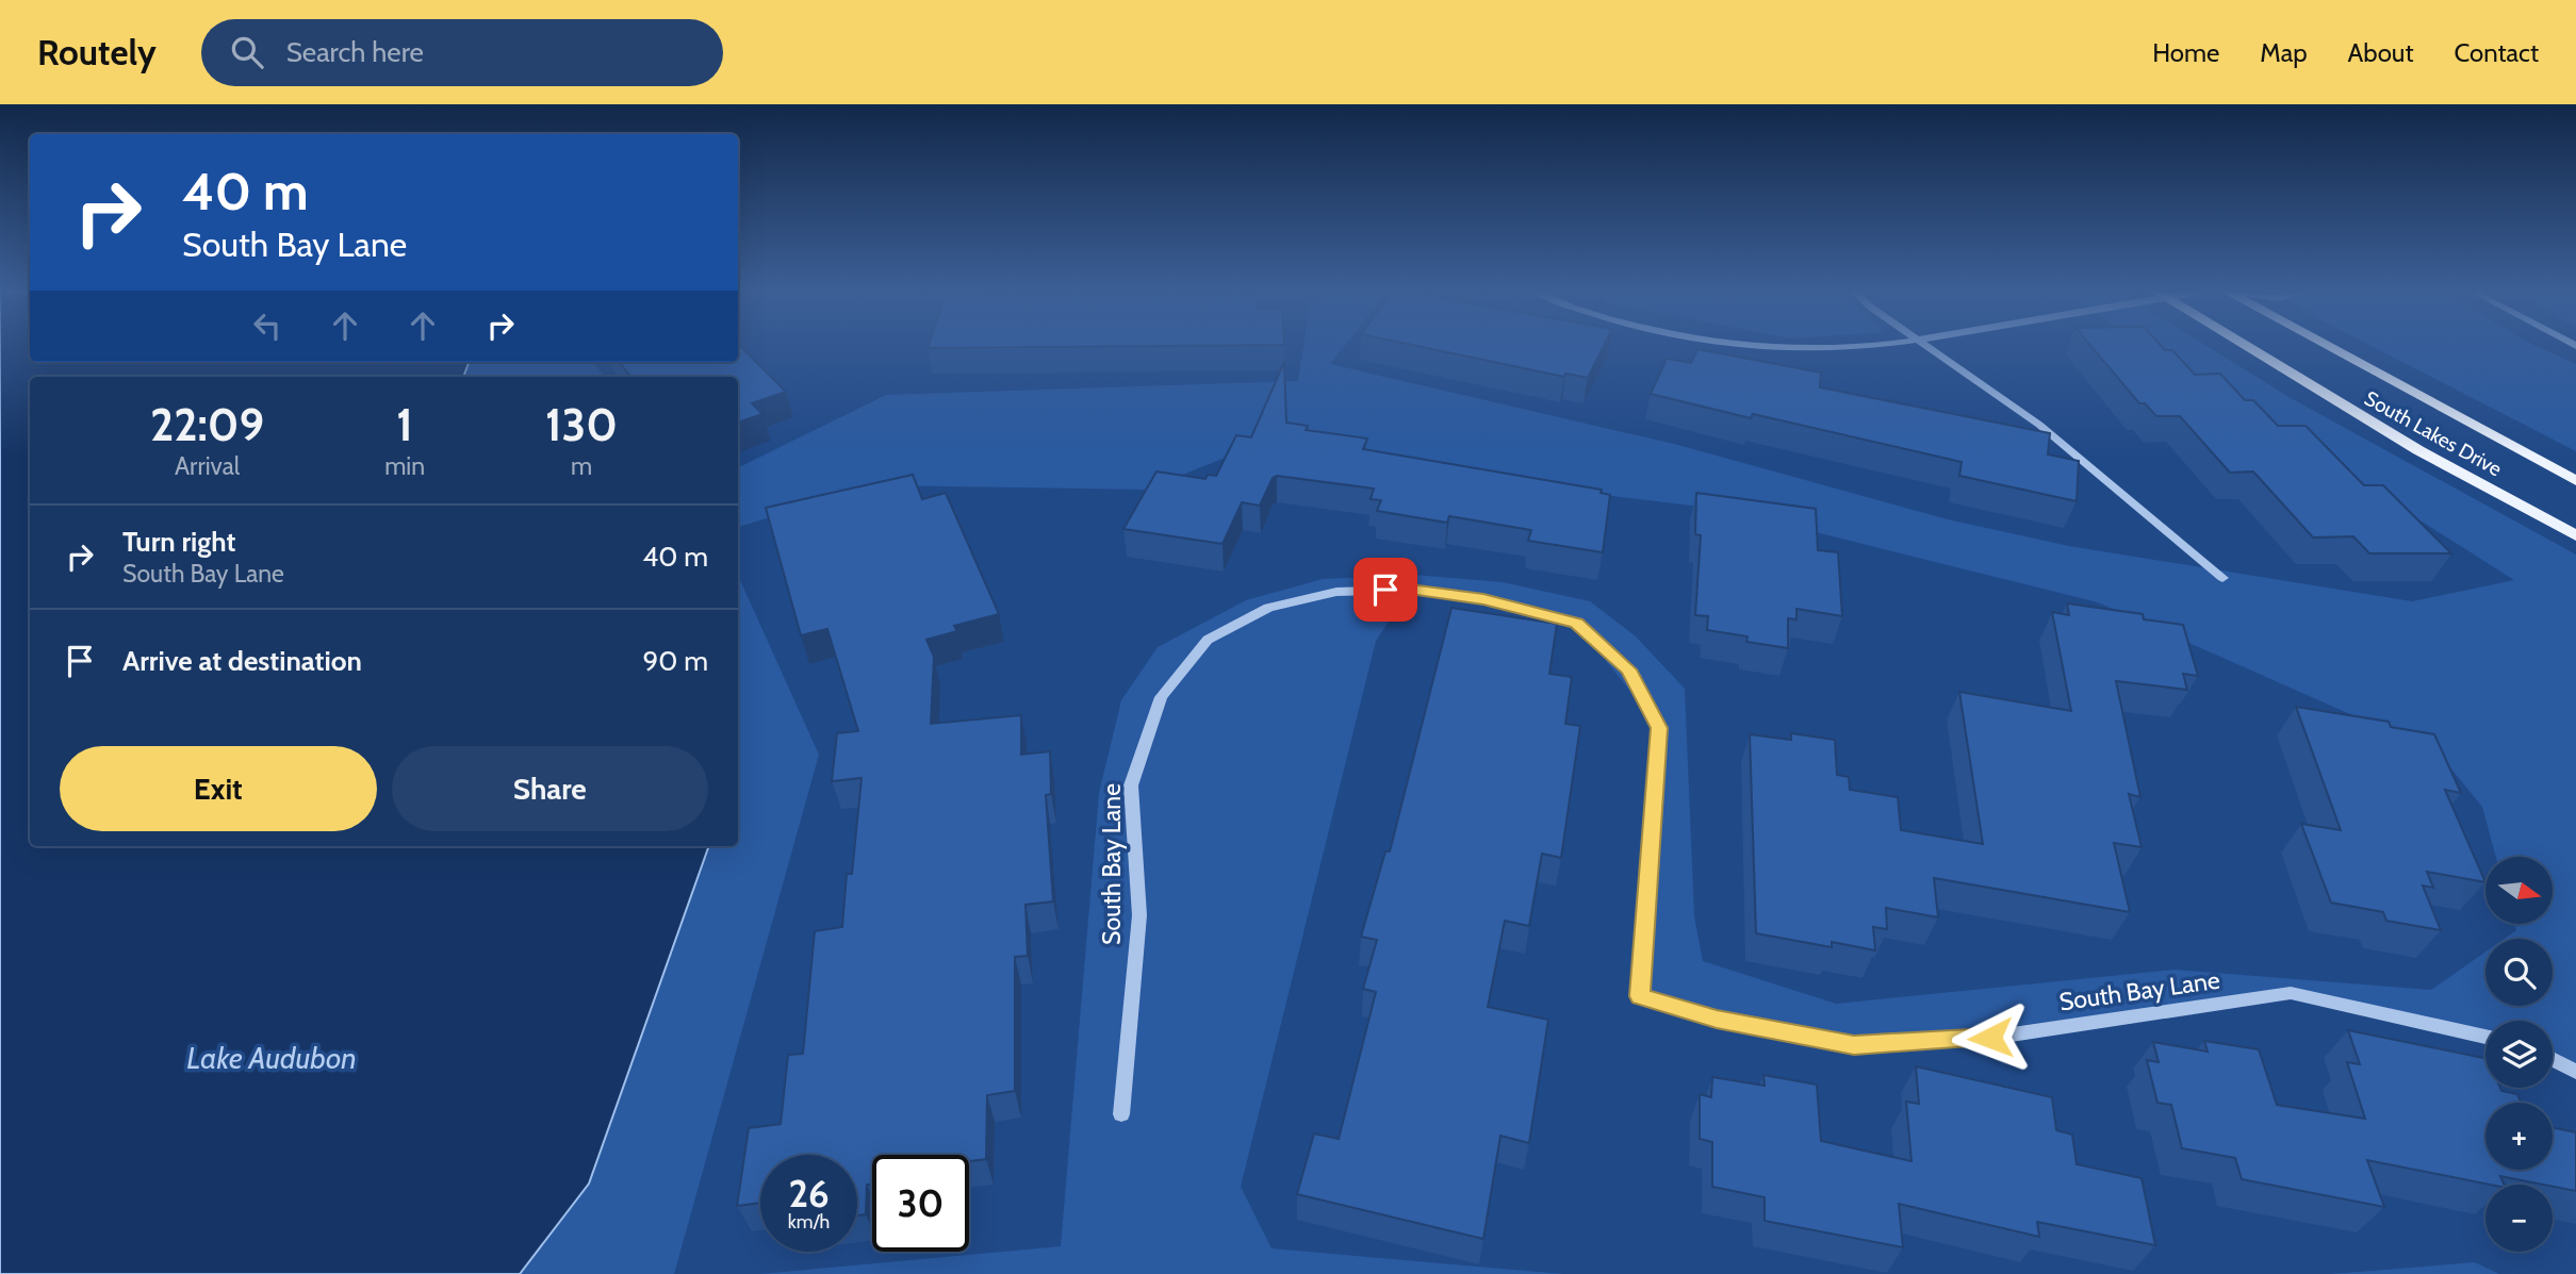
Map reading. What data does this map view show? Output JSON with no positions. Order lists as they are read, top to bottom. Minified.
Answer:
{"streets":{"main road":["South Lakes Drive"],"street":["South Bay Lane"]},"water":["Lake Audubon"],"north":"right","page":{"header":"Routely","search":"Search here","nav":["Home","Map","About","Contact"],"turn":["40 m","South Bay Lane"],"eta":["22:09","Arrival","1","min","130","m"],"list":[{"name":"Turn right","note":"South Bay Lane","value":"40 m"},{"name":"Arrive at destination","value":"90 m"}],"buttons":["Exit","Share"],"map_buttons":["+","−"],"speed":"26 km/h","limit":"30"}}
